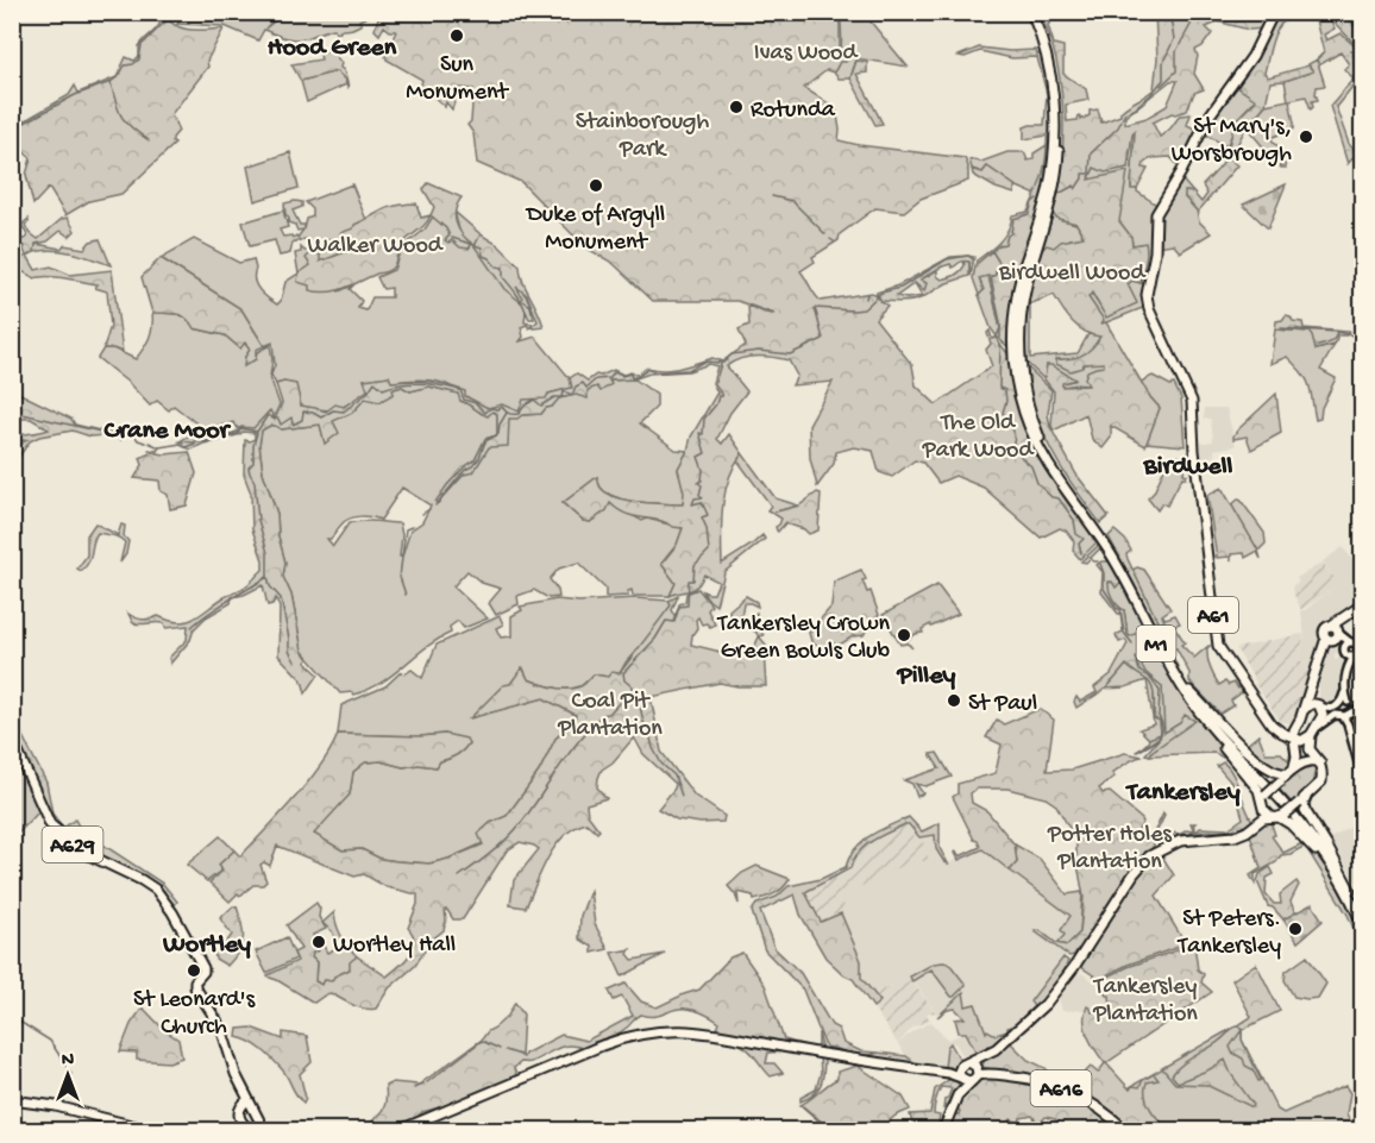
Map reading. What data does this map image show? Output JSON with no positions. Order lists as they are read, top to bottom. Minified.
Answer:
{"streets":{"highway":["A61","M1","A629","A616"]},"districts":["Hood Green","Crane Moor","Birdwell","Pilley","Tankersley","Wortley"],"parks":["Ivas Wood","Stainborough Park","Walker Wood","Birdwell Wood","The Old Park Wood","Coal Pit Plantation","Potter Holes Plantation","Tankersley Plantation"],"places":["Sun Monument","Rotunda","St Mary's, Worsbrough","Duke of Argyll Monument","Tankersley Crown Green Bowls Club","St Paul","St Peters. Tankersley","Wortley Hall","St Leonard's Church"],"north":"top"}
